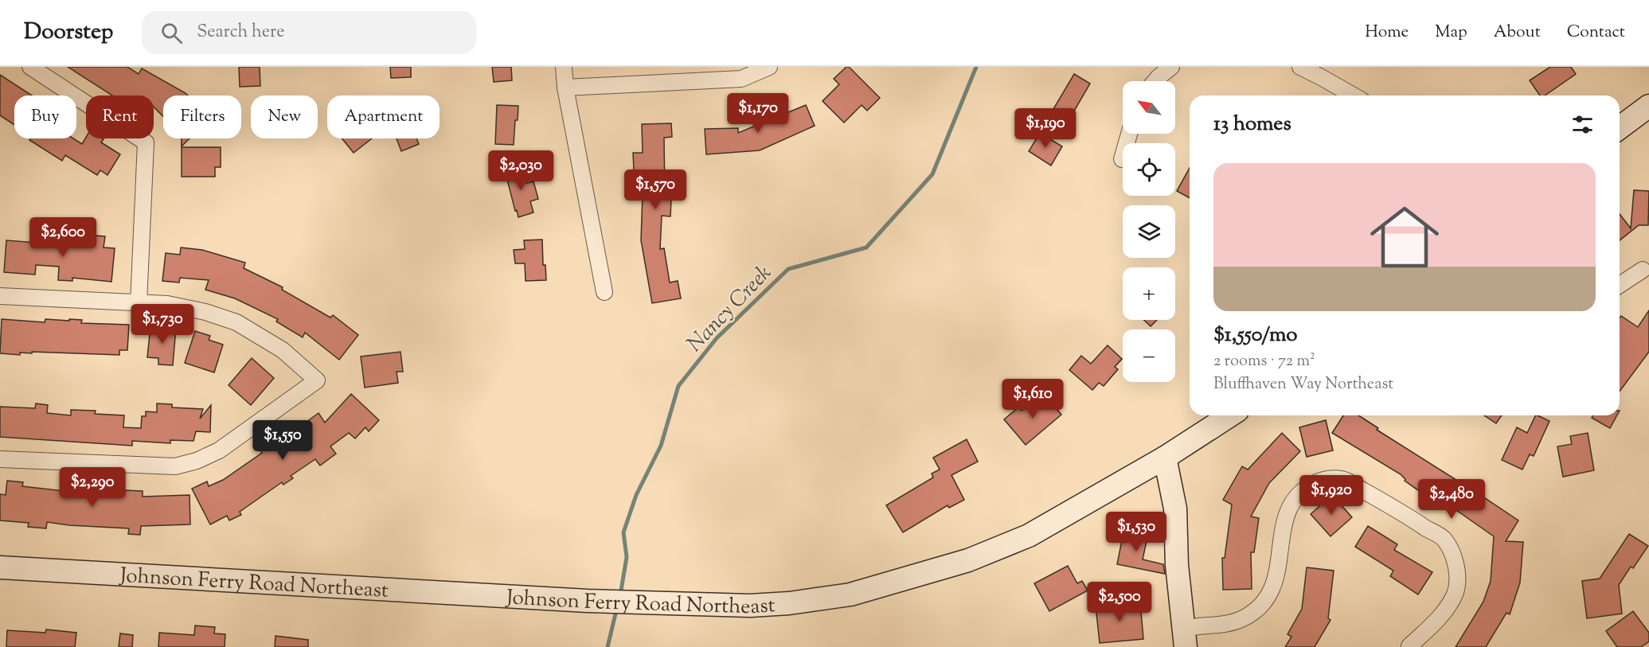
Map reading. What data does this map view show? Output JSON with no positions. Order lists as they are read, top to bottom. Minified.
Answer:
{"streets":{"main road":["Johnson Ferry Road Northeast"]},"water":["Nancy Creek"],"north":"top left","page":{"header":"Doorstep","search":"Search here","nav":["Home","Map","About","Contact"],"map_buttons":["+","−"],"price":["$1,170","$1,190","$2,030","$1,570","$2,600","$1,730","$1,610","$1,550","$2,290","$1,920","$2,480","$1,530","$2,500"],"chip":["Buy","Rent","Filters","New","Apartment"],"heading":"13 homes","list":[{"name":"$1,550/mo","note":"2 rooms · 72 m² · Bluffhaven Way Northeast"}]}}
